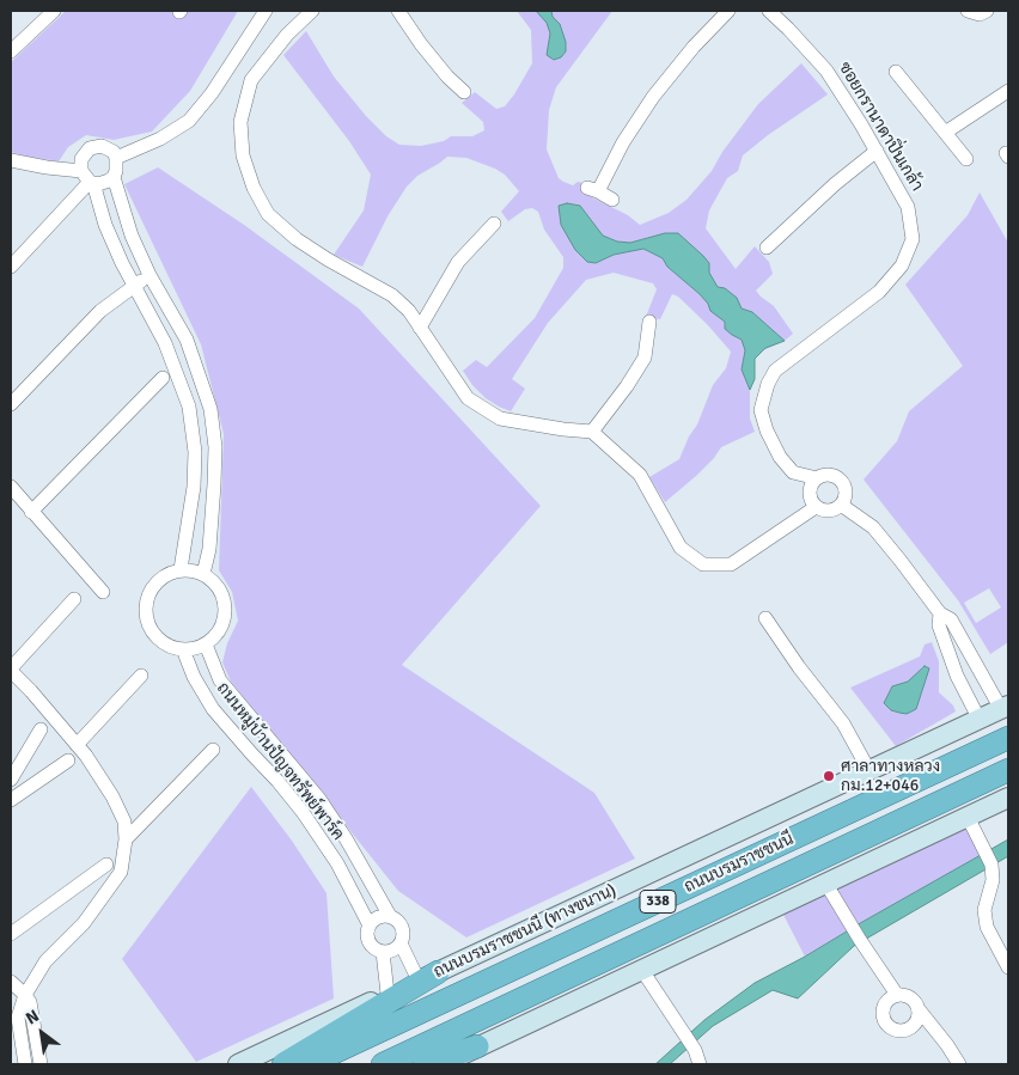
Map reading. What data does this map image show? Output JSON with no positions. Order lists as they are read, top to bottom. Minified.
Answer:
{"streets":{"highway":["ถนนบรมราชชนนี","338"],"main road":["ถนนบรมราชชนนี (ทางขนาน)"],"street":["ซอยกรานาดาปิ่นเกล้า","ถนนหมู่บ้านปัญจทรัพย์พาร์ค"]},"crossings":[["ถนนหมู่บ้านปัญจทรัพย์พาร์ค","ถนนบรมราชชนนี (ทางขนาน)"]],"places":["ศาลาทางหลวง กม.12+046"],"north":"top left"}
